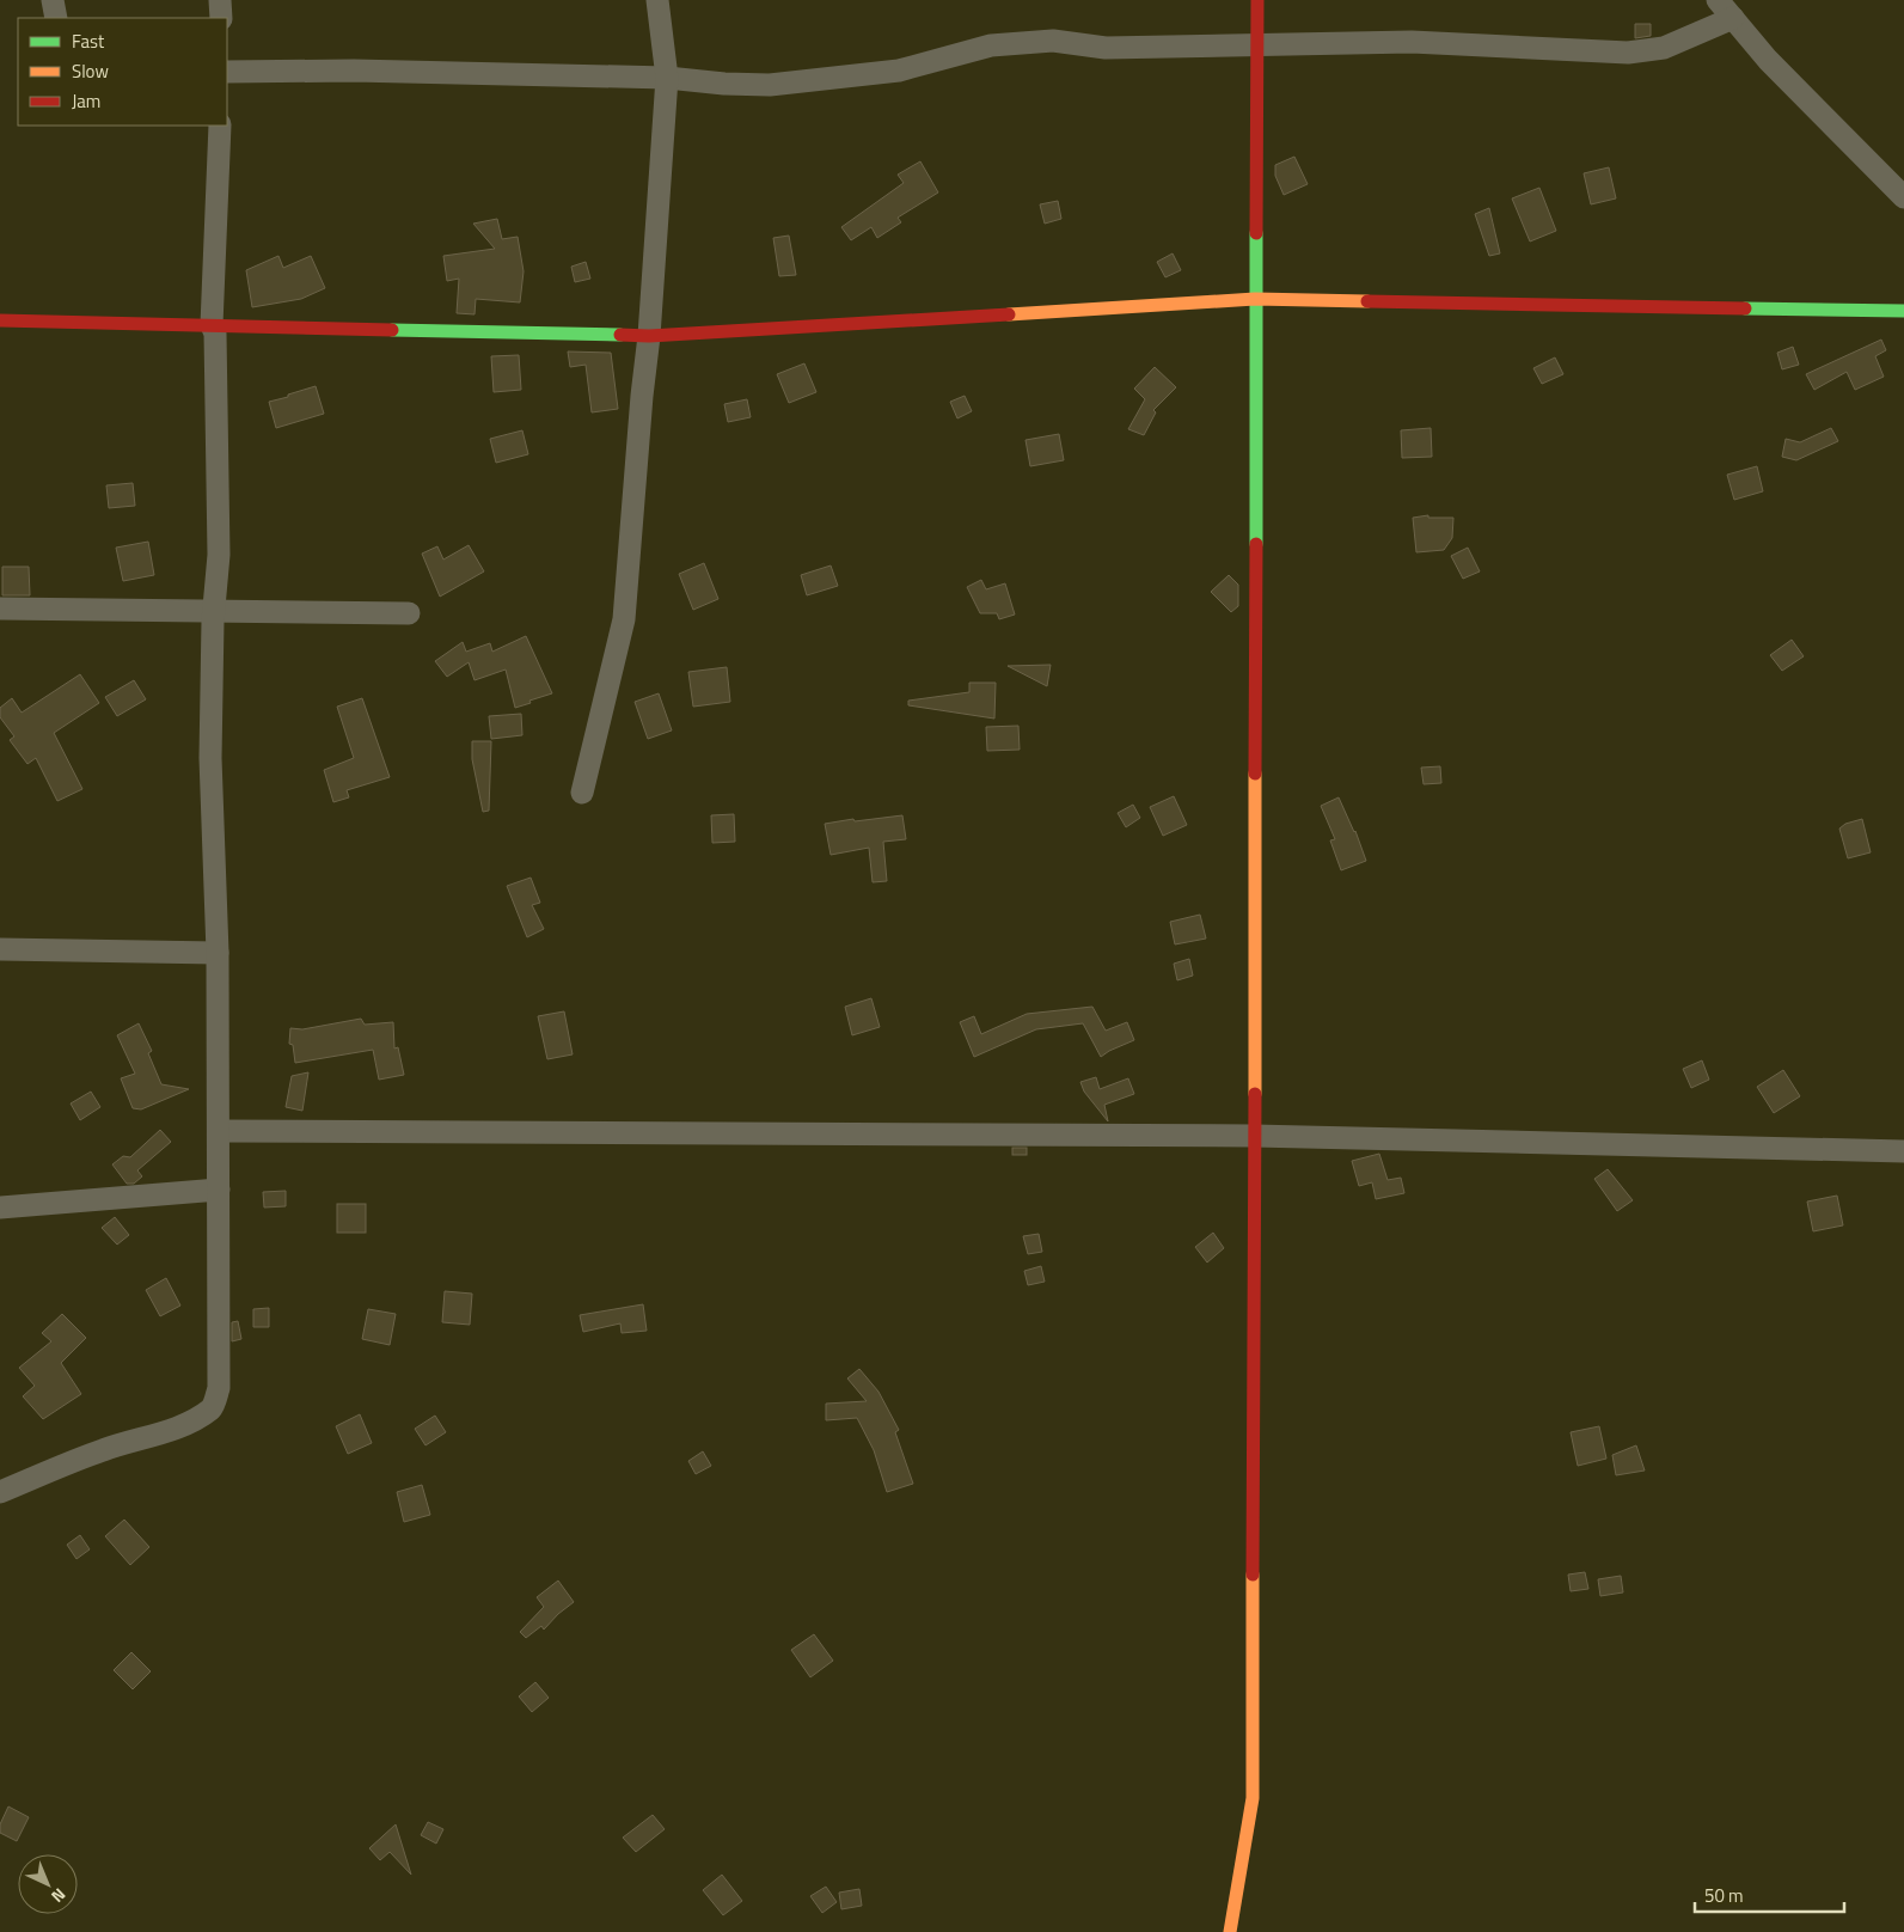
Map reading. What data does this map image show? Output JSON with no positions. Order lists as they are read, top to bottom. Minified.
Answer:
{"legend":["Fast","Slow","Jam"],"scale_bar":"50 m","north":"bottom right"}
